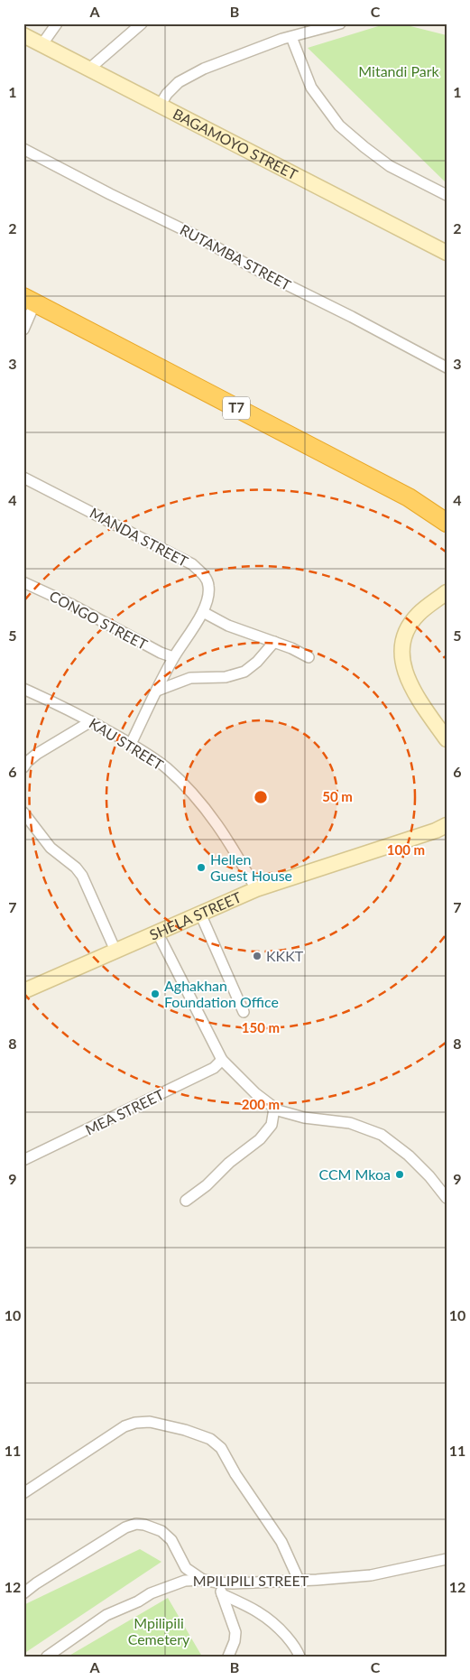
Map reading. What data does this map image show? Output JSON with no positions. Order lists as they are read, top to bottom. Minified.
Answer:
{"streets":{"highway":["T7"],"main road":["BAGAMOYO STREET","SHELA STREET"],"street":["RUTAMBA STREET","MANDA STREET","CONGO STREET","KAU STREET","MEA STREET","MPILIPILI STREET"]},"crossings":[["MANDA STREET","CONGO STREET"],["MANDA STREET","KAU STREET"],["KAU STREET","SHELA STREET"]],"parks":["Mitandi Park","Mpilipili Cemetery"],"places":["Hellen Guest House","KKKT","Aghakhan Foundation Office","CCM Mkoa"],"grid":{"columns":["A","B","C"],"rows":["1","2","3","4","5","6","7","8","9","10","11","12"]},"rings":["50 m","100 m","150 m","200 m"]}
